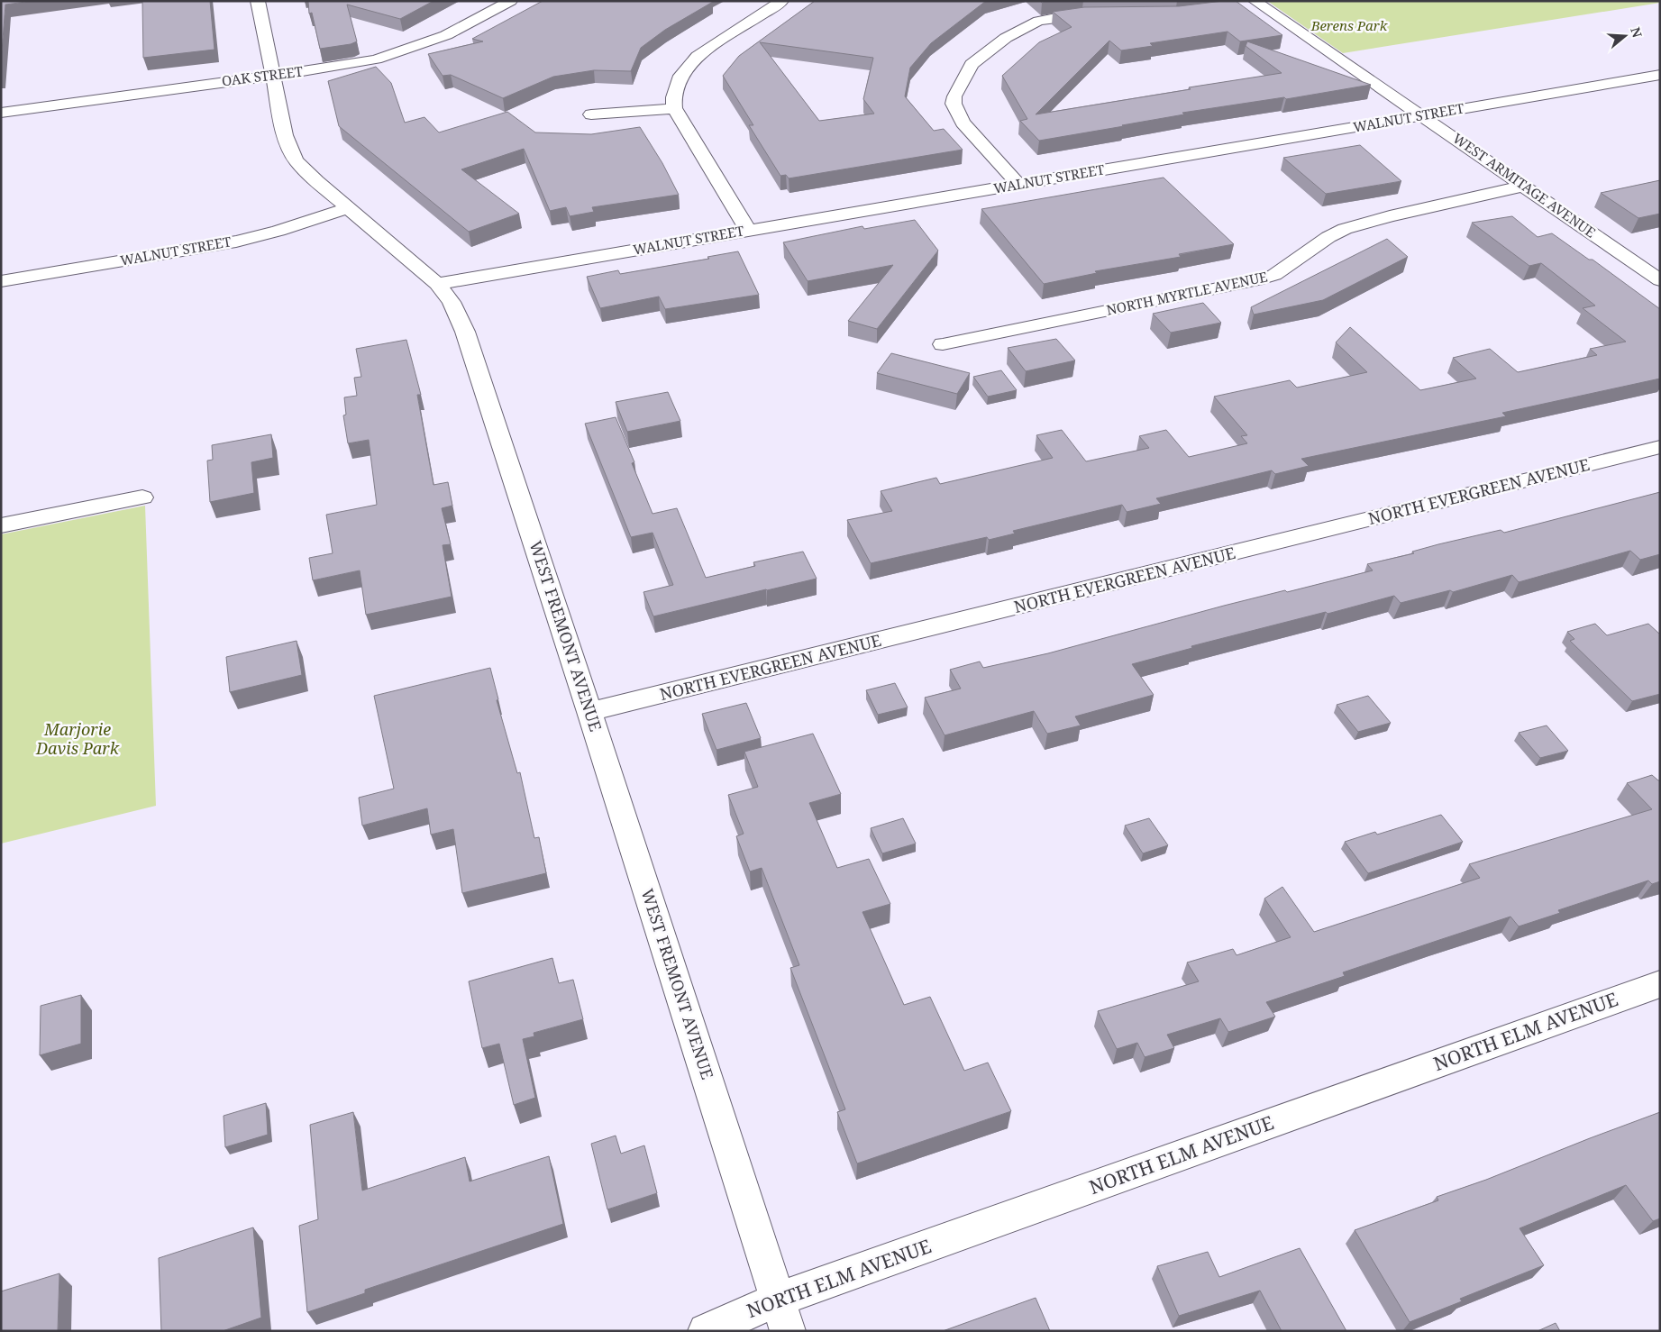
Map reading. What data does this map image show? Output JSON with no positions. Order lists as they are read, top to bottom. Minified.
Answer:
{"streets":{"street":["OAK STREET","WALNUT STREET","WEST ARMITAGE AVENUE","NORTH MYRTLE AVENUE","NORTH EVERGREEN AVENUE","WEST FREMONT AVENUE","NORTH ELM AVENUE"]},"crossings":[["OAK STREET","WEST FREMONT AVENUE"],["WALNUT STREET","WEST ARMITAGE AVENUE"],["WALNUT STREET","WEST FREMONT AVENUE"],["WEST ARMITAGE AVENUE","NORTH MYRTLE AVENUE"],["NORTH EVERGREEN AVENUE","WEST FREMONT AVENUE"],["WEST FREMONT AVENUE","NORTH ELM AVENUE"]],"parks":["Berens Park","Marjorie Davis Park"],"north":"right"}
